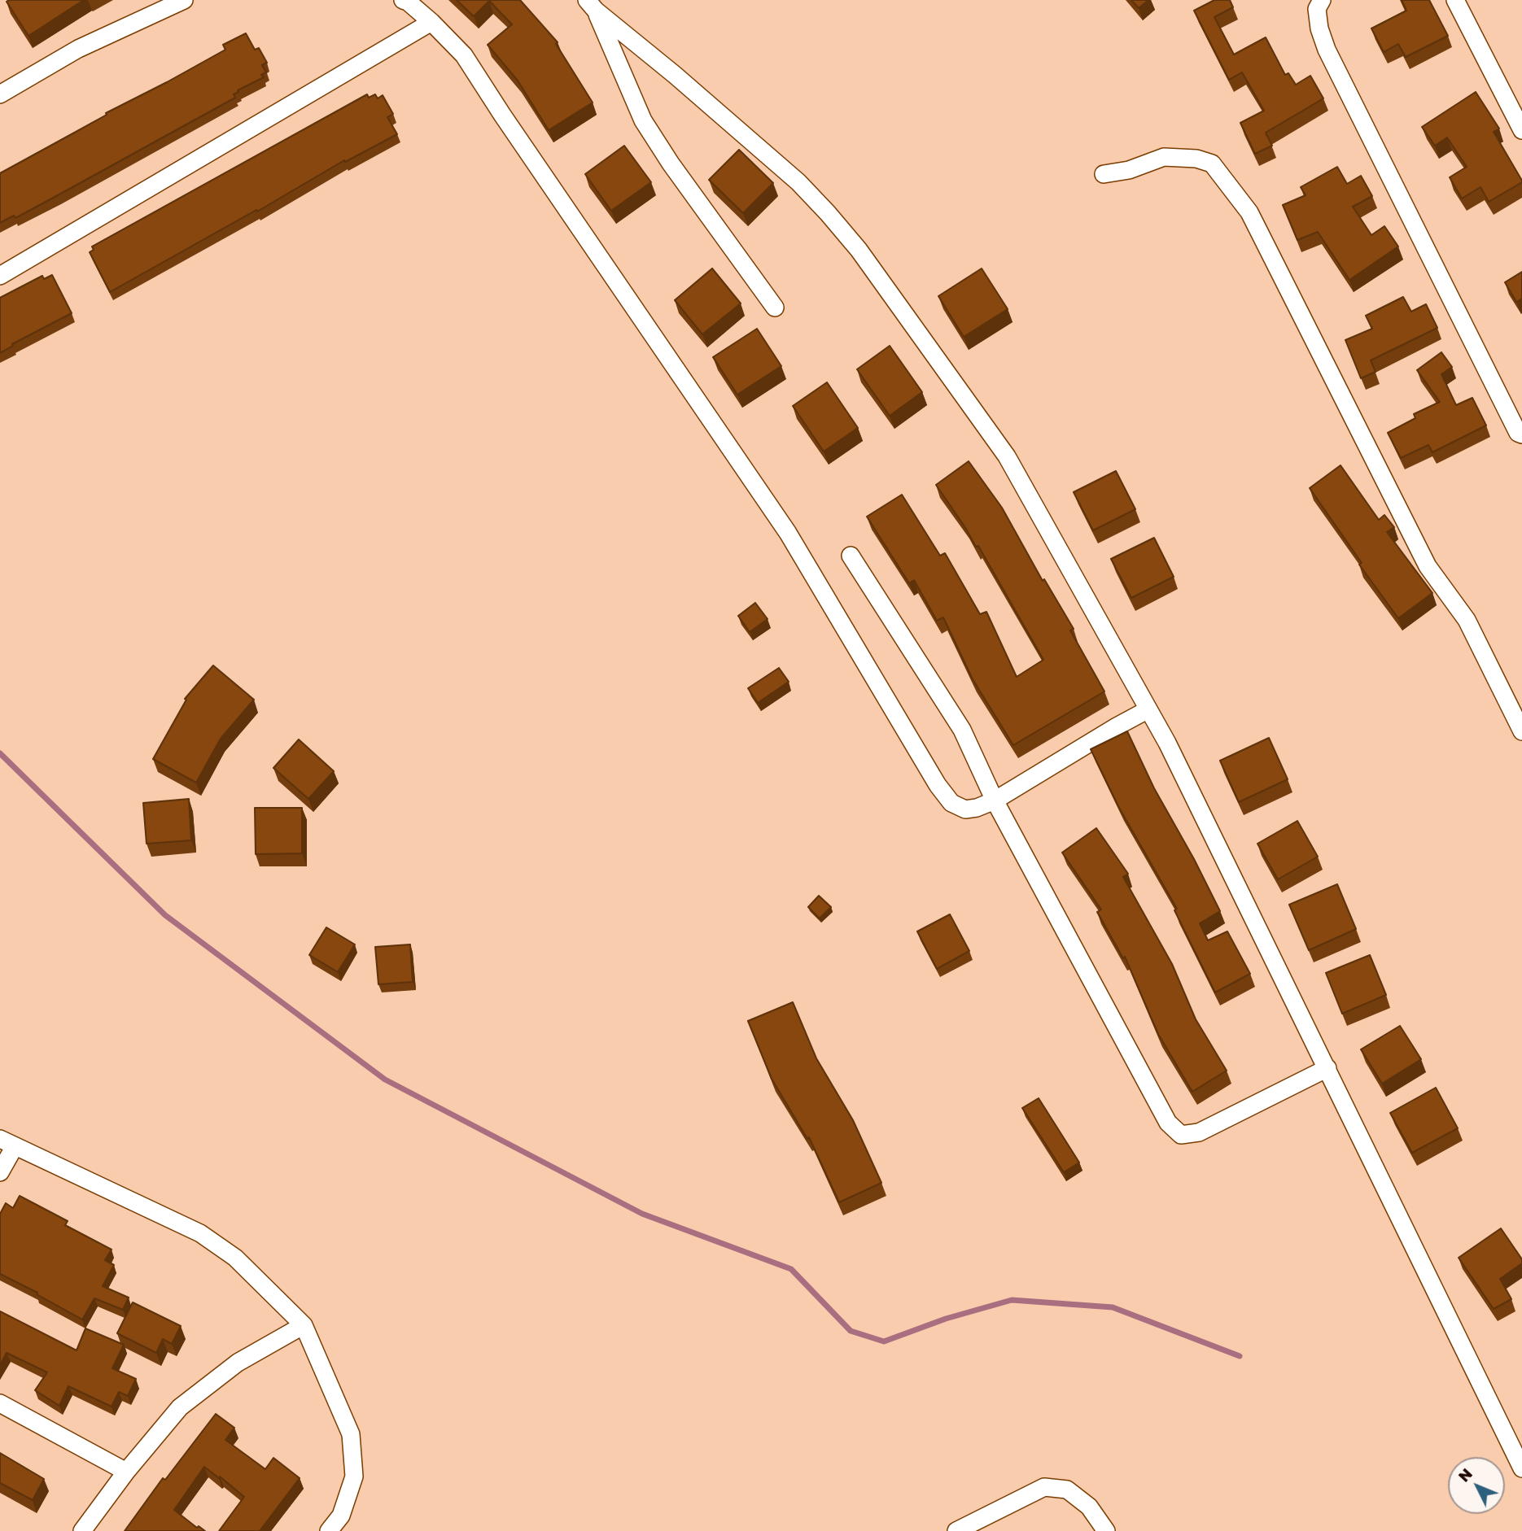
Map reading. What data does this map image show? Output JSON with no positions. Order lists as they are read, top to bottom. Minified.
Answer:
{"north":"top left"}
